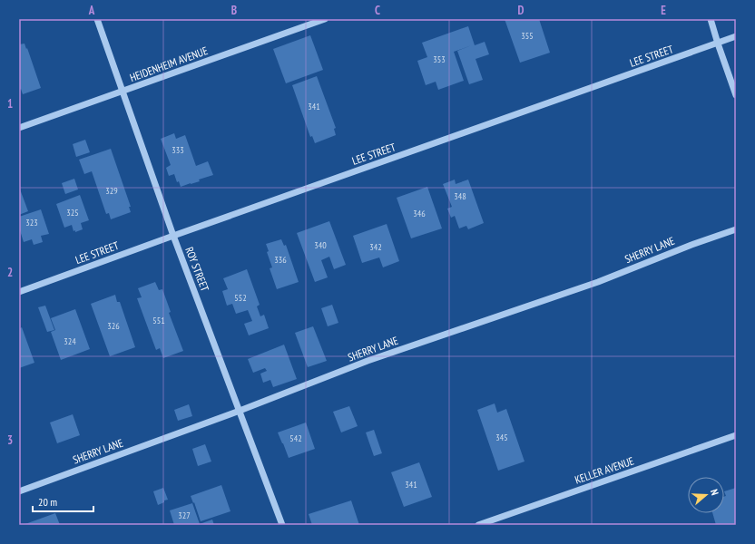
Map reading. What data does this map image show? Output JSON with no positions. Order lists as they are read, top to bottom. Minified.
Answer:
{"streets":{"street":["LEE STREET","HEIDENHEIM AVENUE","SHERRY LANE","ROY STREET","KELLER AVENUE"]},"crossings":[["LEE STREET","ROY STREET"],["HEIDENHEIM AVENUE","ROY STREET"],["SHERRY LANE","ROY STREET"]],"house_numbers":["355","353","341","333","329","348","325","346","323","340","342","336","552","551","326","324","345","542","341","327"],"scale_bar":"20 m","north":"right","grid":{"columns":["A","B","C","D","E"],"rows":["1","2","3"]}}
